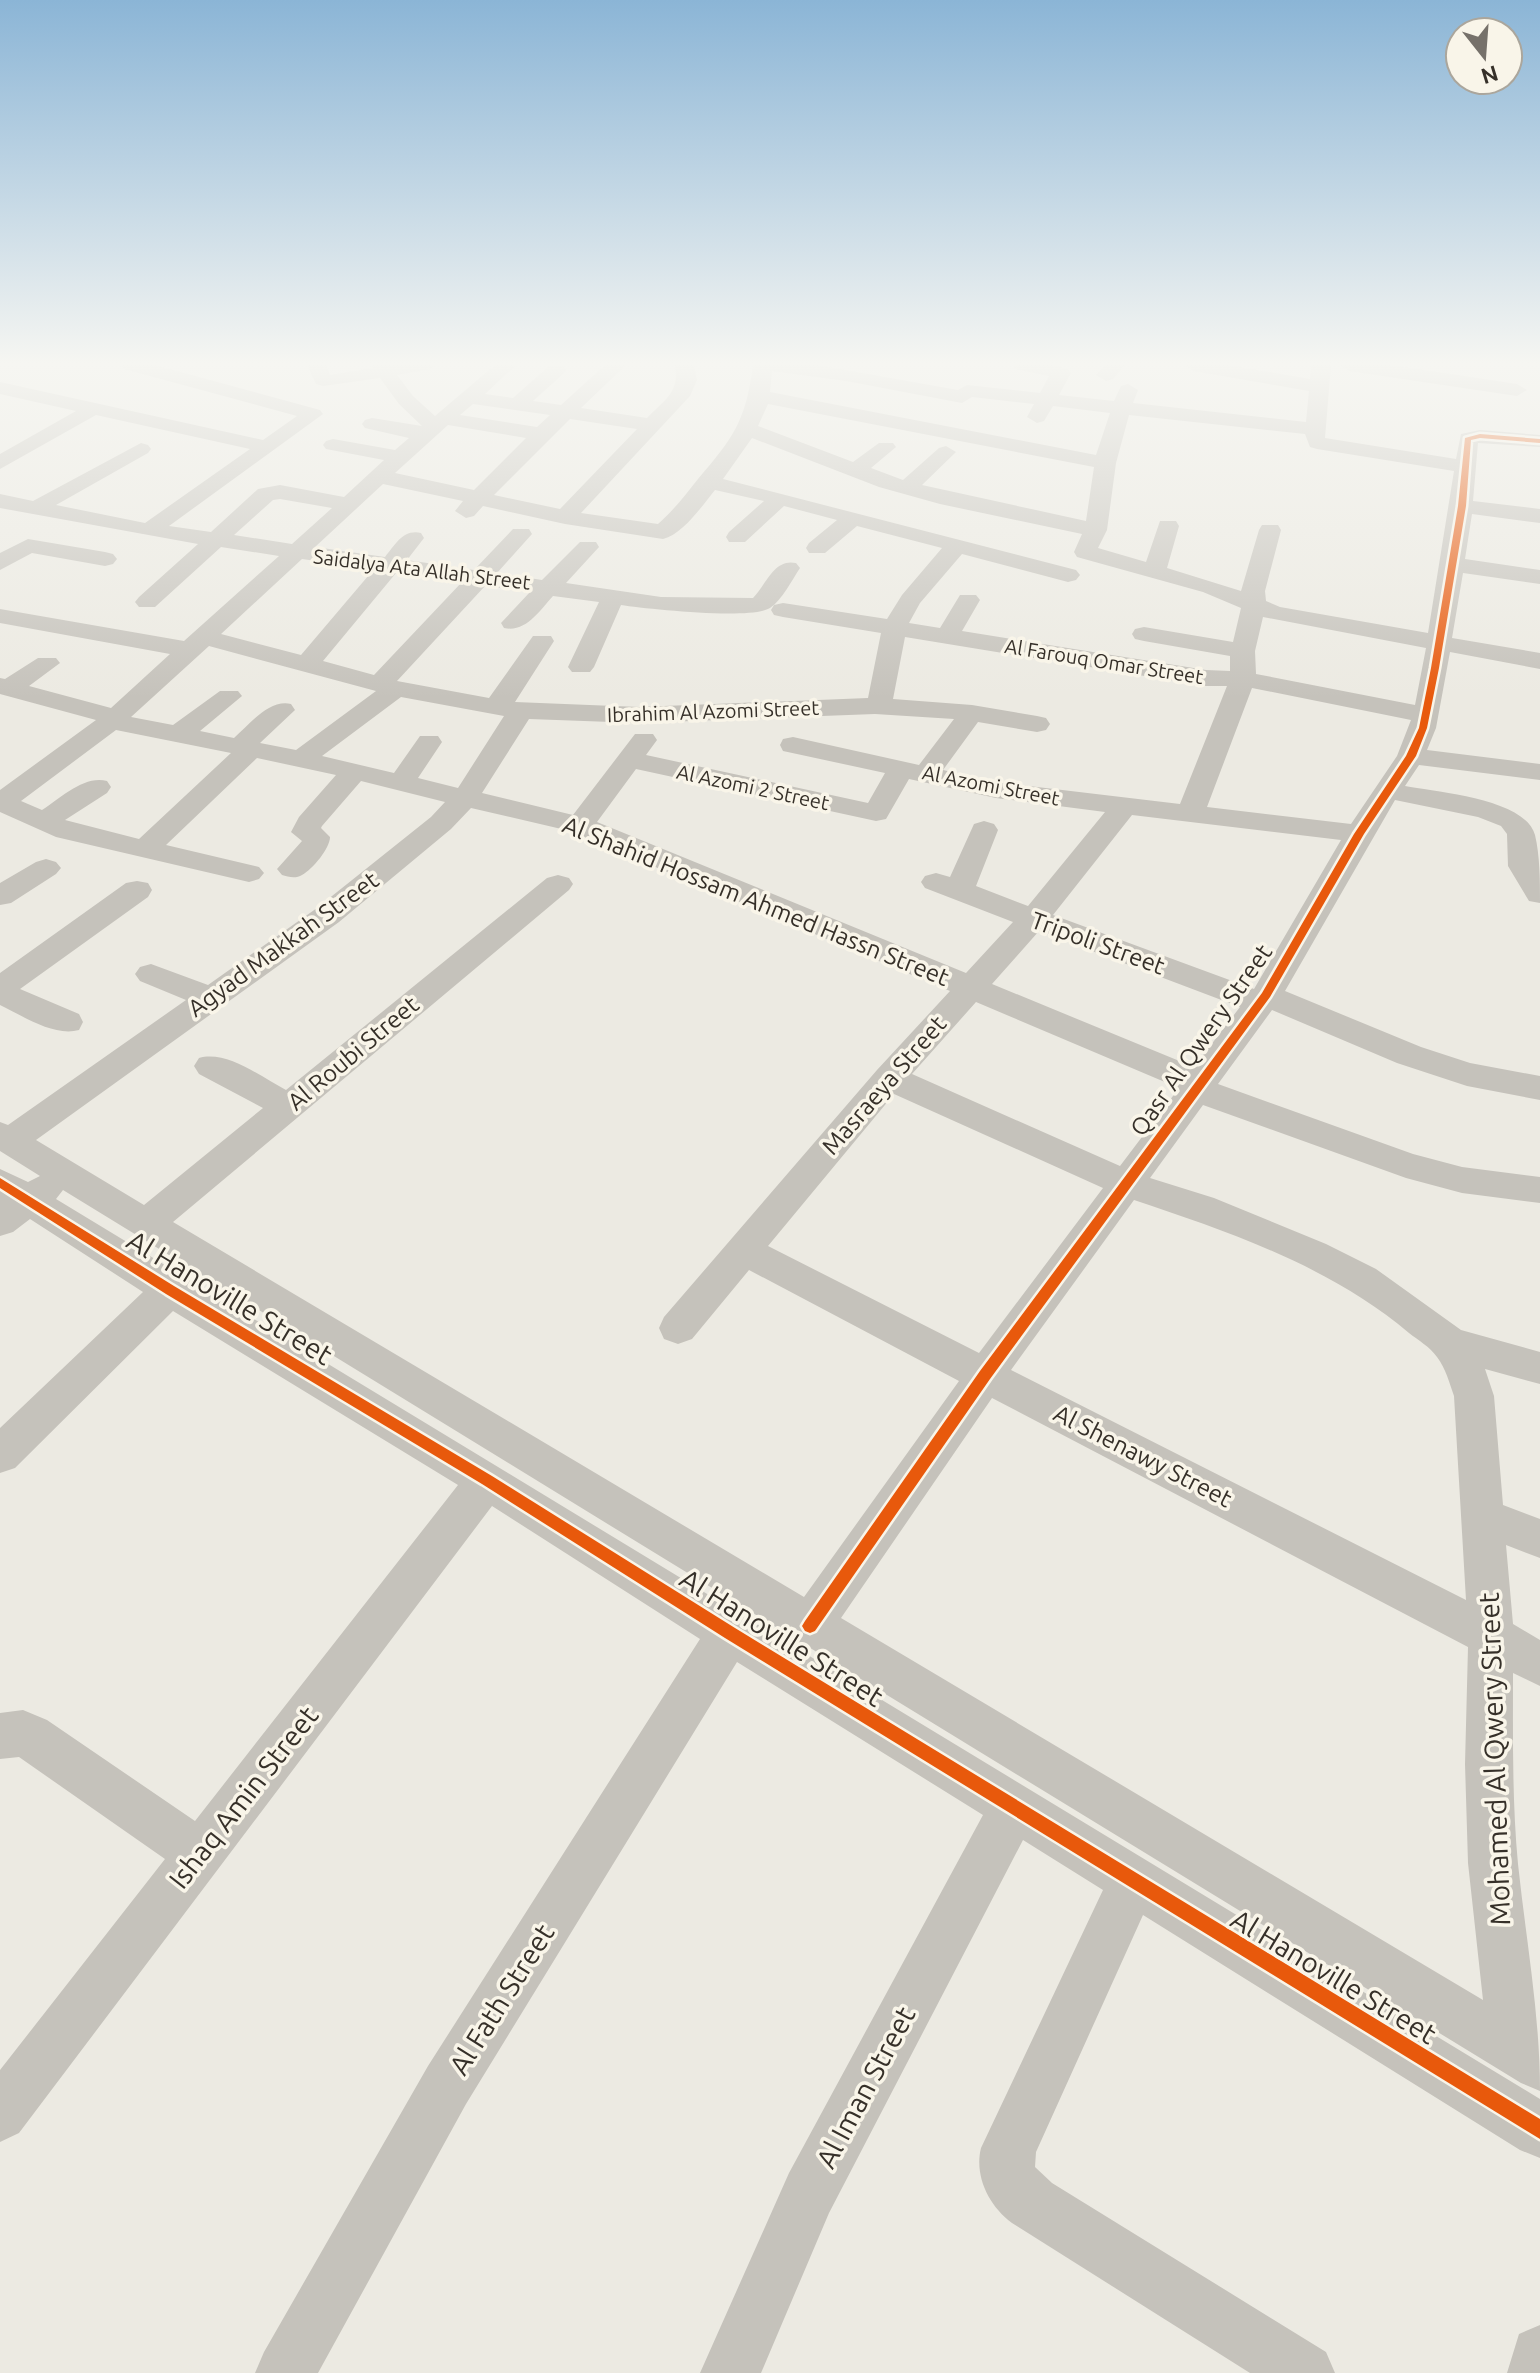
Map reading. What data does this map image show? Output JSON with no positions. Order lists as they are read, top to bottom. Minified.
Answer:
{"streets":{"street":["Saidalya Ata Allah Street","Al Farouq Omar Street","Ibrahim Al Azomi Street","Al Azomi Street","Al Azomi 2 Street","Al Shahid Hossam Ahmed Hassn Street","Tripoli Street","Agyad Makkah Street","Qasr Al Qwery Street","Al Roubi Street","Masraeya Street","Al Hanoville Street","Al Shenawy Street","Mohamed Al Qwery Street","Ishaq Amin Street","Al Fath Street","Al Iman Street"]},"crossings":[["Al Farouq Omar Street","Qasr Al Qwery Street"],["Ibrahim Al Azomi Street","Agyad Makkah Street"],["Al Azomi Street","Al Azomi 2 Street"],["Al Azomi Street","Qasr Al Qwery Street"],["Al Azomi Street","Masraeya Street"],["Al Shahid Hossam Ahmed Hassn Street","Agyad Makkah Street"],["Al Shahid Hossam Ahmed Hassn Street","Qasr Al Qwery Street"],["Al Shahid Hossam Ahmed Hassn Street","Masraeya Street"],["Tripoli Street","Qasr Al Qwery Street"],["Tripoli Street","Masraeya Street"],["Agyad Makkah Street","Al Hanoville Street"],["Qasr Al Qwery Street","Al Hanoville Street"],["Qasr Al Qwery Street","Al Shenawy Street"],["Qasr Al Qwery Street","Mohamed Al Qwery Street"],["Al Roubi Street","Al Hanoville Street"],["Masraeya Street","Al Shenawy Street"],["Masraeya Street","Mohamed Al Qwery Street"],["Al Hanoville Street","Mohamed Al Qwery Street"],["Al Hanoville Street","Ishaq Amin Street"],["Al Hanoville Street","Al Fath Street"],["Al Hanoville Street","Al Iman Street"],["Al Shenawy Street","Mohamed Al Qwery Street"]],"north":"bottom"}
